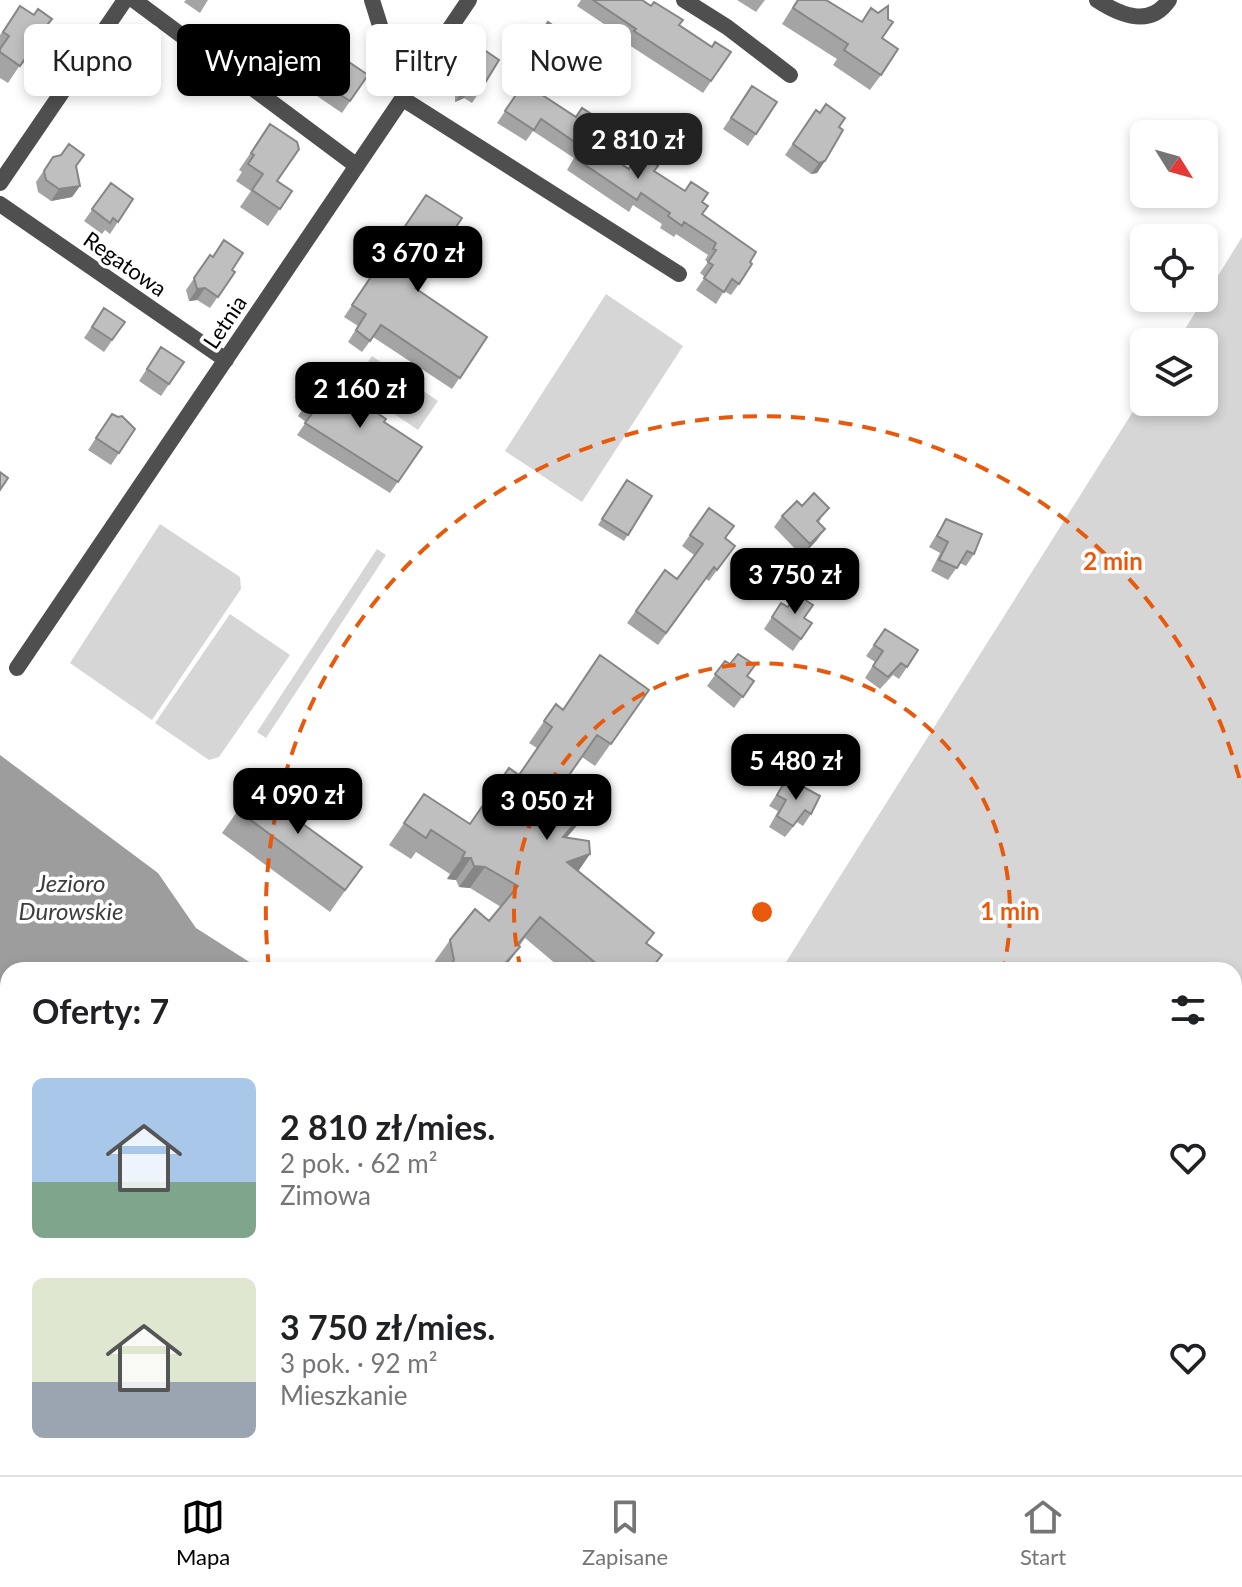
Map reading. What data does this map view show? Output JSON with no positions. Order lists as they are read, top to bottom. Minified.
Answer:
{"streets":{"street":["Regatowa","Letnia"]},"crossings":[["Regatowa","Letnia"]],"water":["Jezioro Durowskie"],"north":"bottom right","page":{"chip":["Kupno","Wynajem","Filtry","Nowe"],"price":["2 810 zł","3 670 zł","2 160 zł","3 750 zł","5 480 zł","4 090 zł","3 050 zł"],"heading":"Oferty: 7","list":[{"name":"2 810 zł/mies.","note":"2 pok. · 62 m² · Zimowa"},{"name":"3 750 zł/mies.","note":"3 pok. · 92 m² · Mieszkanie"}],"tabs":["Mapa","Zapisane","Start"]},"rings":["2 min","1 min"]}
